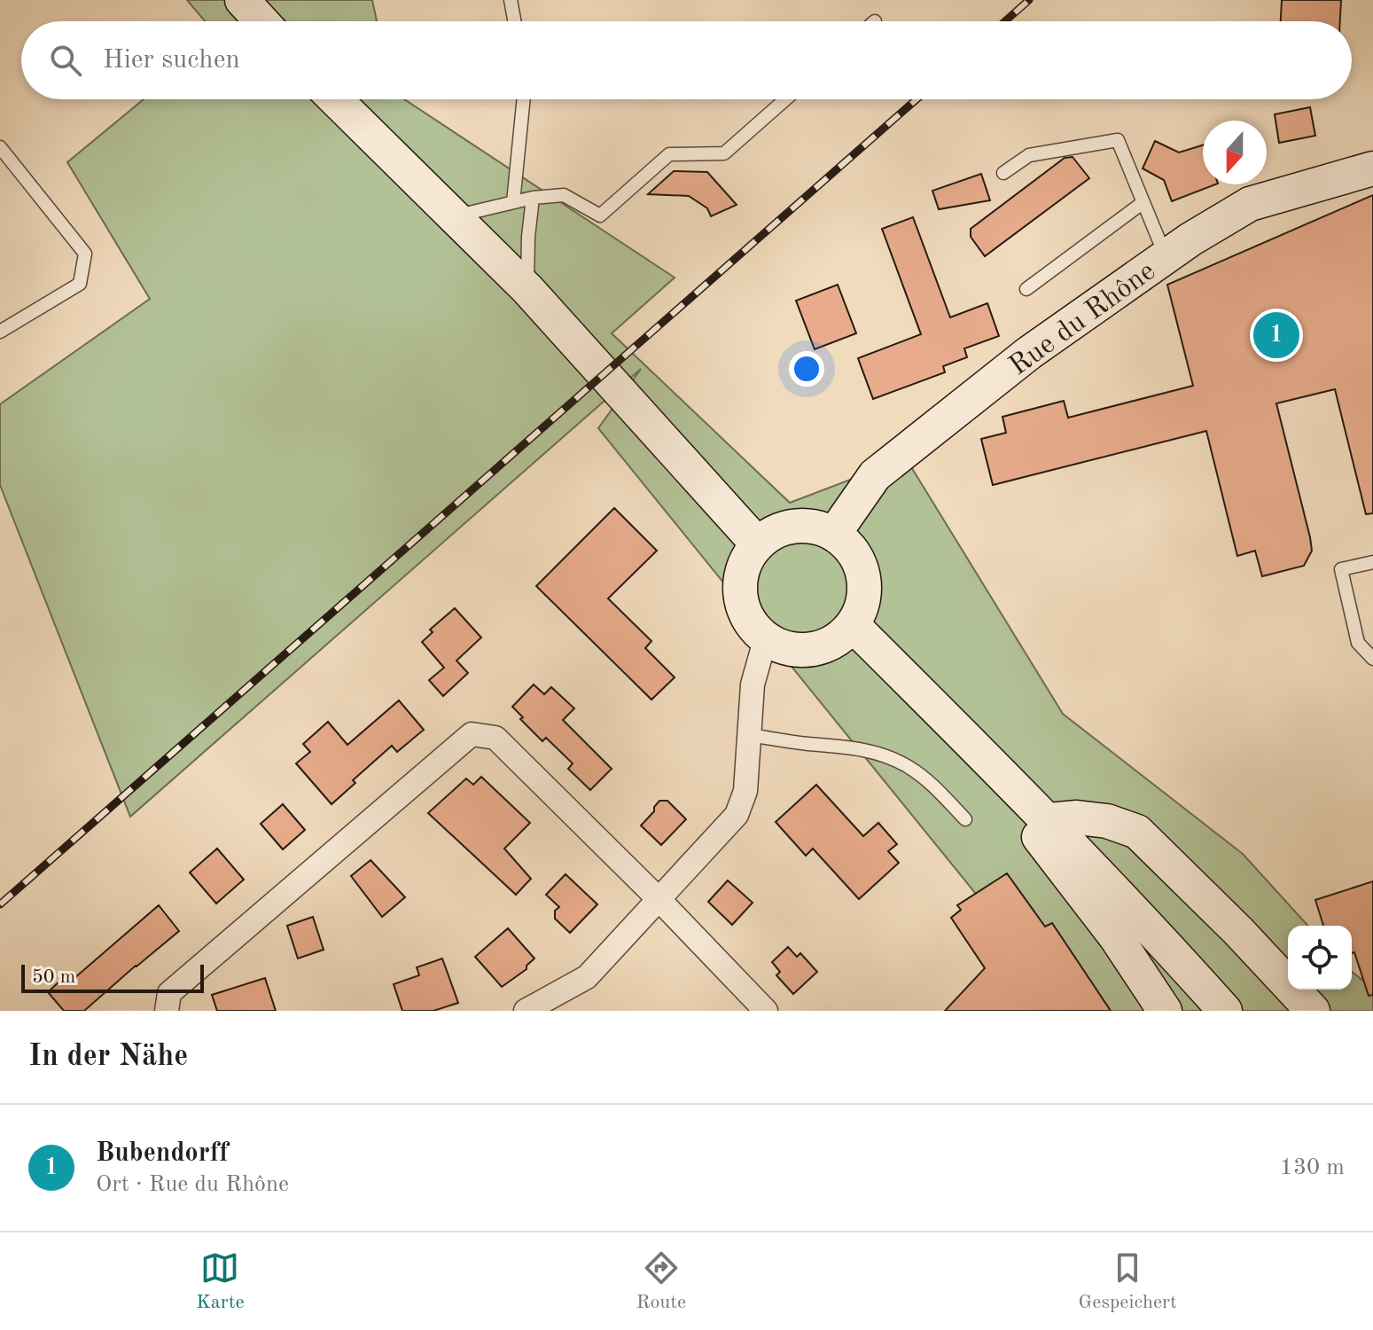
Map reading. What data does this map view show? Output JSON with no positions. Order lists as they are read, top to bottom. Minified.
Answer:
{"streets":{"main road":["Rue du Rhône"]},"scale_bar":"50 m","north":"bottom","page":{"search":"Hier suchen","pins":"1","scale":"50 m","heading":"In der Nähe","list":[{"mark":"1","name":"Bubendorff","note":"Ort · Rue du Rhône","value":"130 m"}],"nav":["Karte","Route","Gespeichert"]}}
